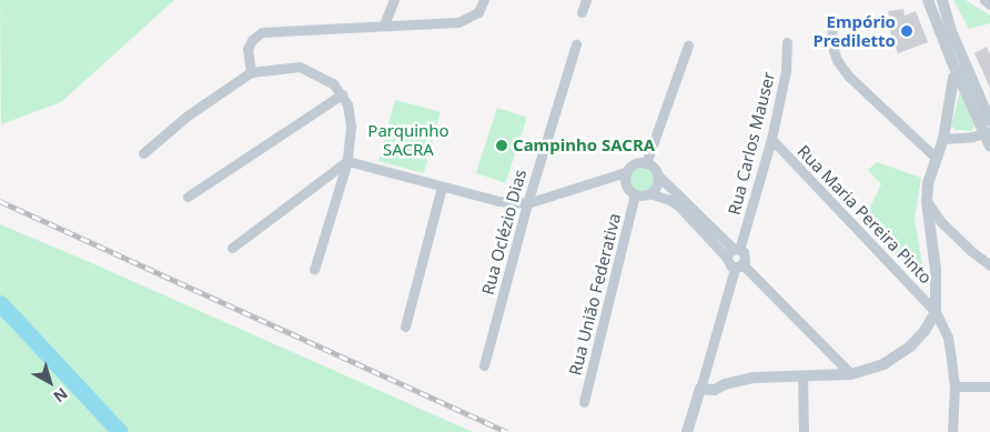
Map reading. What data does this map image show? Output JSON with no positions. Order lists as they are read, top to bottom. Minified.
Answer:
{"streets":{"street":["Rua Carlos Mauser","Rua Maria Pereira Pinto","Rua Oclézio Dias","Rua União Federativa"]},"crossings":[["Rua Carlos Mauser","Rua Maria Pereira Pinto"]],"parks":["Parquinho SACRA"],"places":["Empório Prediletto","Campinho SACRA"],"north":"bottom right"}
